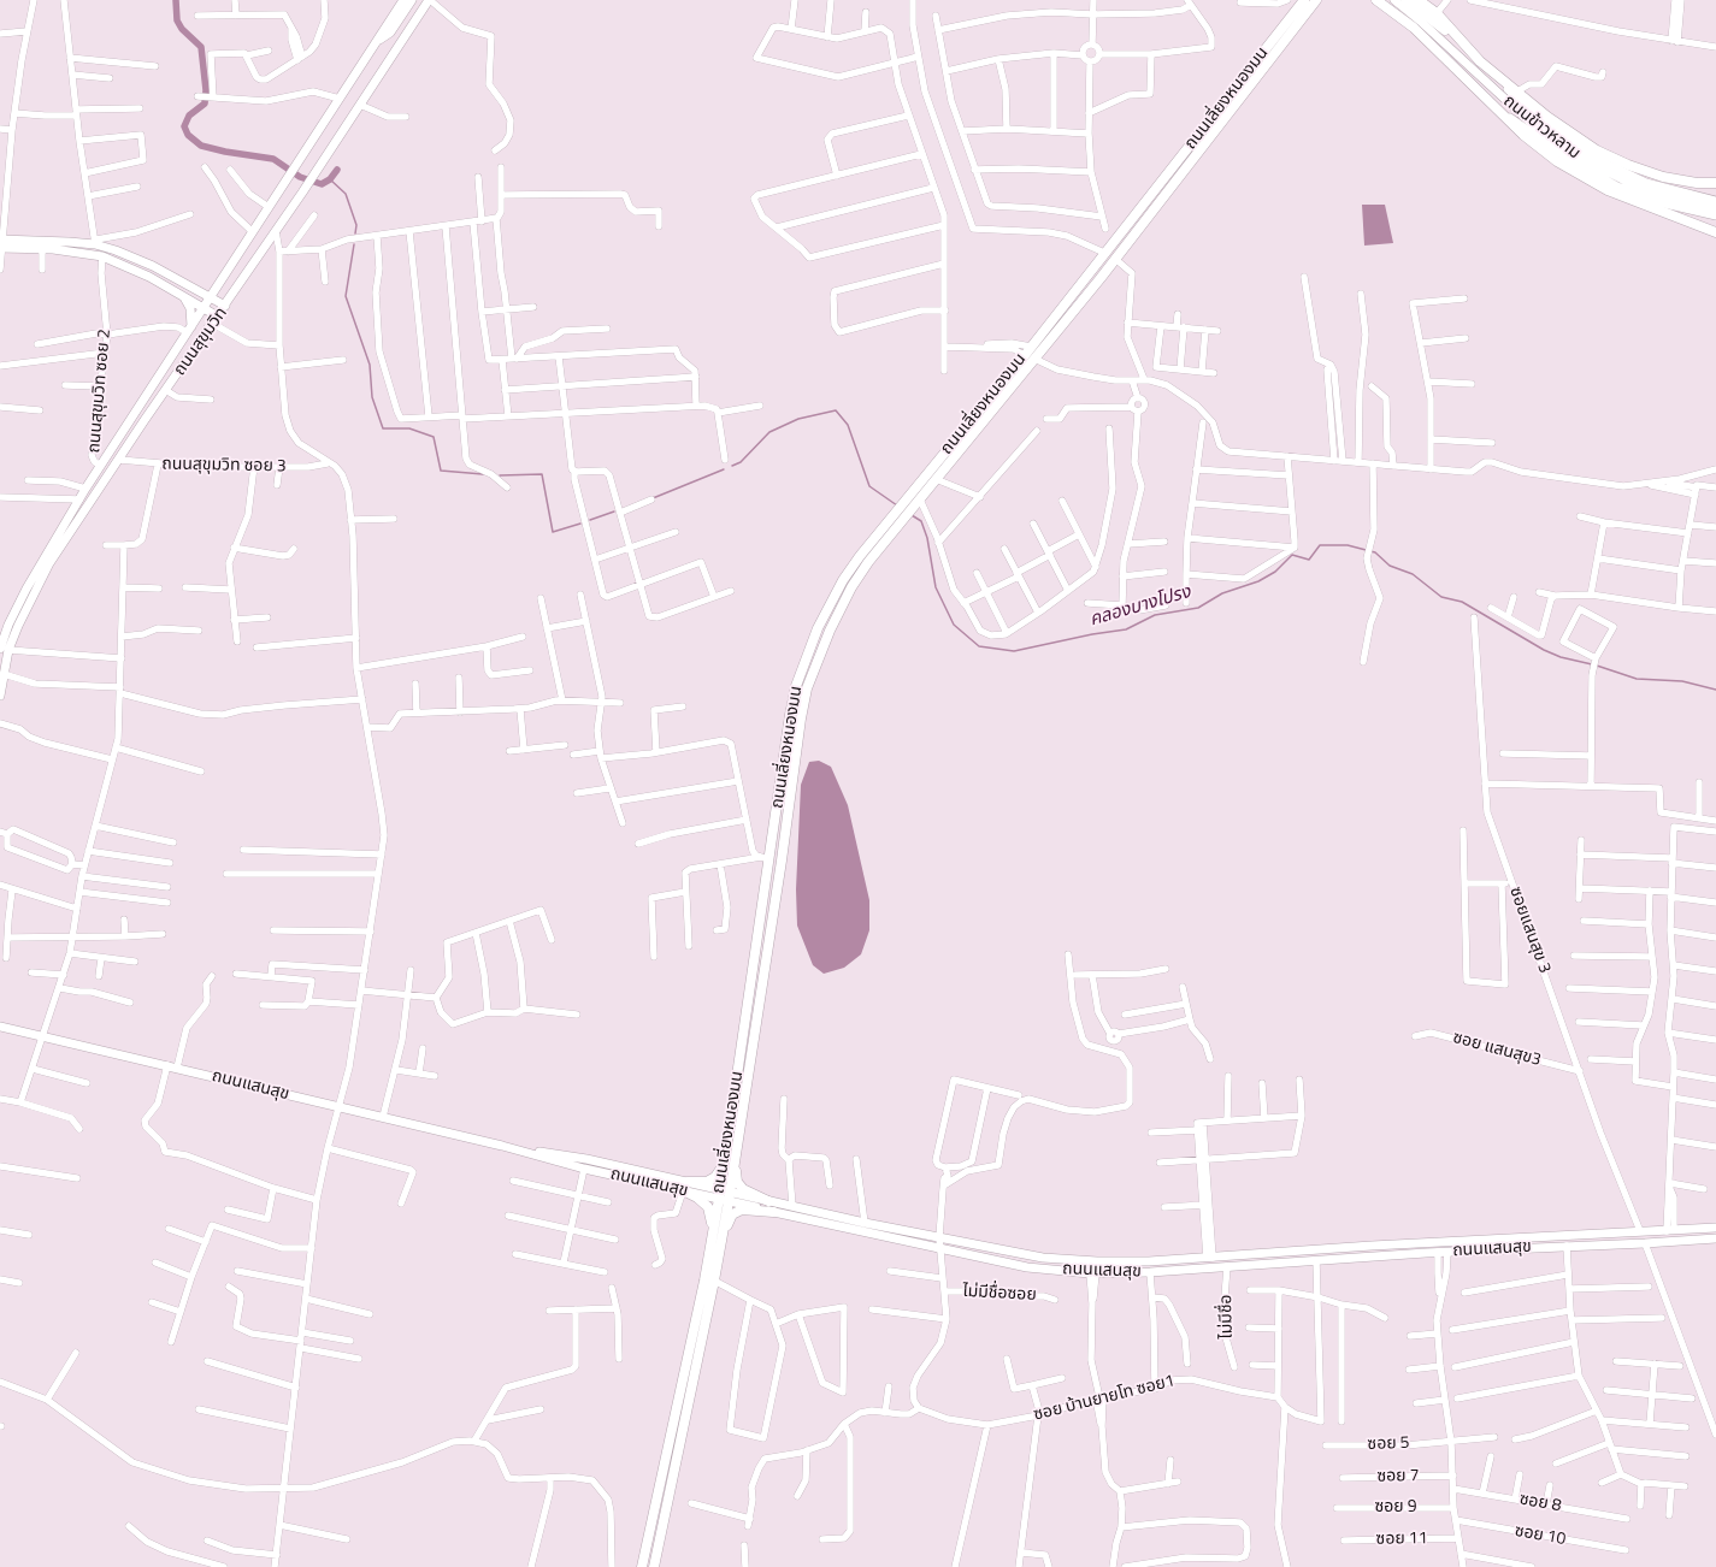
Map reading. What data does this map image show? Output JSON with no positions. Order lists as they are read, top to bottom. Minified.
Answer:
{"streets":{"highway":["ถนนเลี่ยงหนองมน","ถนนข้าวหลาม"],"main road":["ถนนสุขุมวิท","ถนนแสนสุข"],"street":["ถนนสุขุมวิท ซอย 2","ถนนสุขุมวิท ซอย 3","ซอยแสนสุข 3","ซอย แสนสุข3","ไม่มีชื่อซอย","ไม่มีชื่อ","ซอย บ้านยายโท ซอย1","ซอย 5","ซอย 7","ซอย 8","ซอย 9","ซอย 10","ซอย 11"]},"crossings":[["ถนนเลี่ยงหนองมน","ถนนแสนสุข"],["ถนนสุขุมวิท","ถนนสุขุมวิท ซอย 2"],["ถนนสุขุมวิท","ถนนสุขุมวิท ซอย 3"],["ซอยแสนสุข 3","ซอย แสนสุข3"],["ซอยแสนสุข 3","ถนนแสนสุข"],["ถนนแสนสุข","ไม่มีชื่อ"]],"water":["คลองบางโปรง"]}
